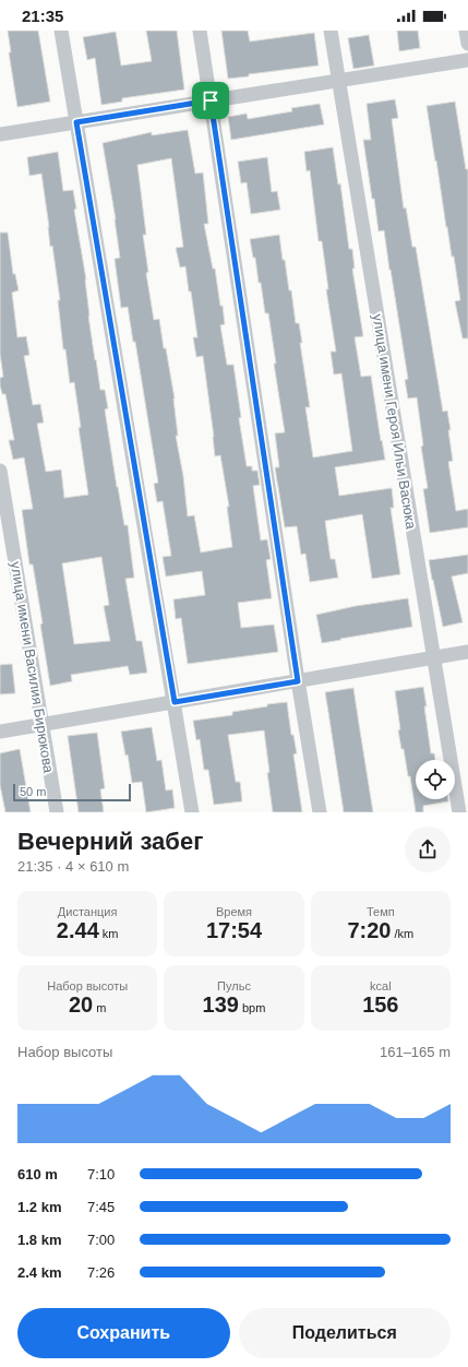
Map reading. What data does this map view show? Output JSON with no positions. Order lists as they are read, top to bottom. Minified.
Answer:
{"streets":{"street":["улица имени Героя Ильи Васюка","улица имени Василия Бирюкова"]},"scale_bar":"50 m","page":{"status":"21:35","scale":"50 m","heading":["Вечерний забег","21:35 · 4 × 610 m"],"stats":[["Дистанция","2.44 km"],["Время","17:54"],["Темп","7:20 /km"],["Набор высоты","20 m"],["Пульс","139 bpm"],["kcal","156"]],"chart":["Набор высоты","161–165 m"],"list":[{"name":"610 m","note":"7:10"},{"name":"1.2 km","note":"7:45"},{"name":"1.8 km","note":"7:00"},{"name":"2.4 km","note":"7:26"}],"buttons":["Сохранить","Поделиться"]}}
